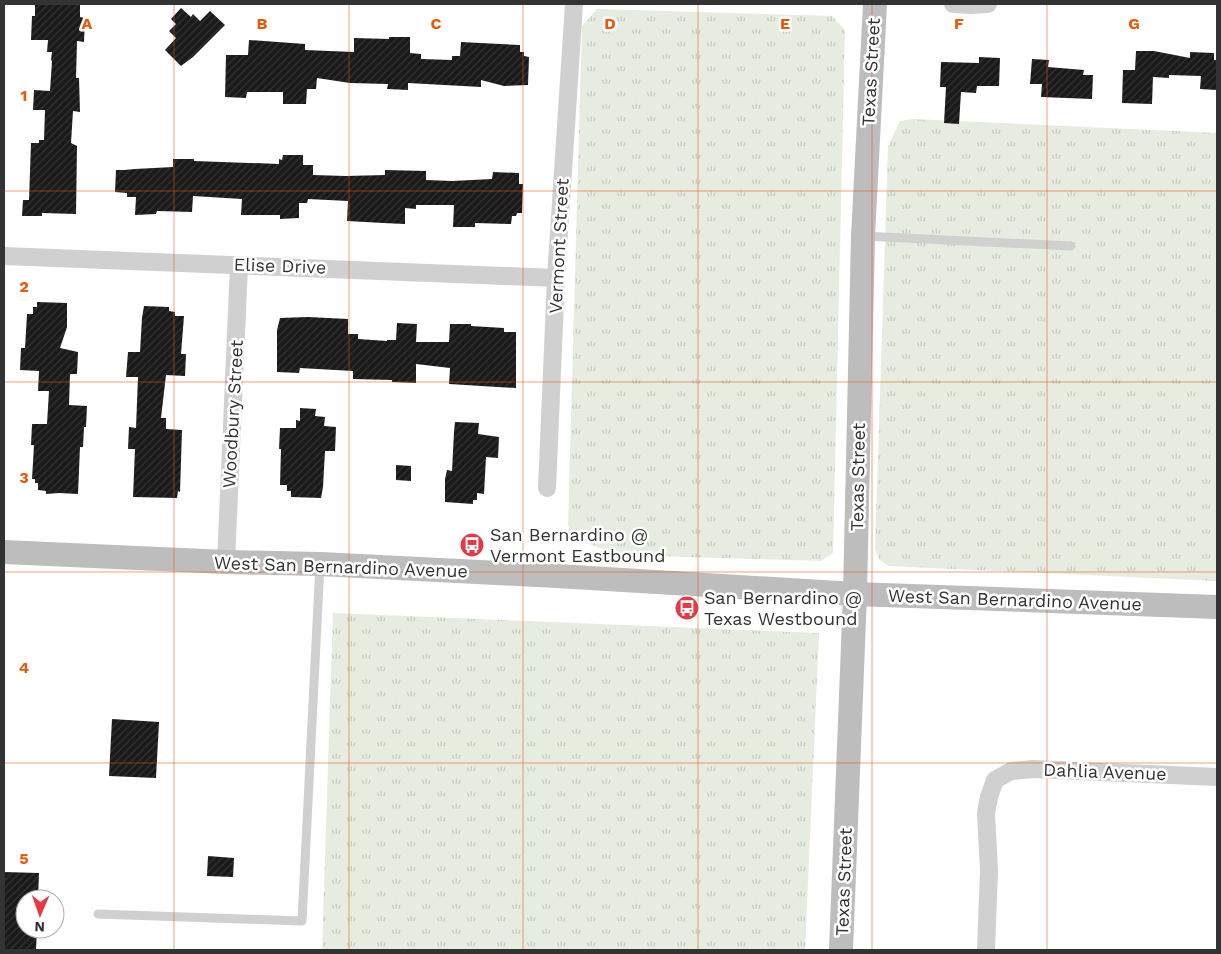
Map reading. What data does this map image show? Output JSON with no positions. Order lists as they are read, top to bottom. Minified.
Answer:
{"streets":{"main road":["Texas Street","West San Bernardino Avenue"],"street":["Vermont Street","Elise Drive","Woodbury Street","Dahlia Avenue"]},"crossings":[["Texas Street","West San Bernardino Avenue"],["Vermont Street","Elise Drive"],["Elise Drive","Woodbury Street"],["Woodbury Street","West San Bernardino Avenue"]],"places":{"bus stop":["San Bernardino @ Vermont Eastbound","San Bernardino @ Texas Westbound"]},"north":"bottom","grid":{"columns":["A","B","C","D","E","F","G"],"rows":["1","2","3","4","5"]}}
